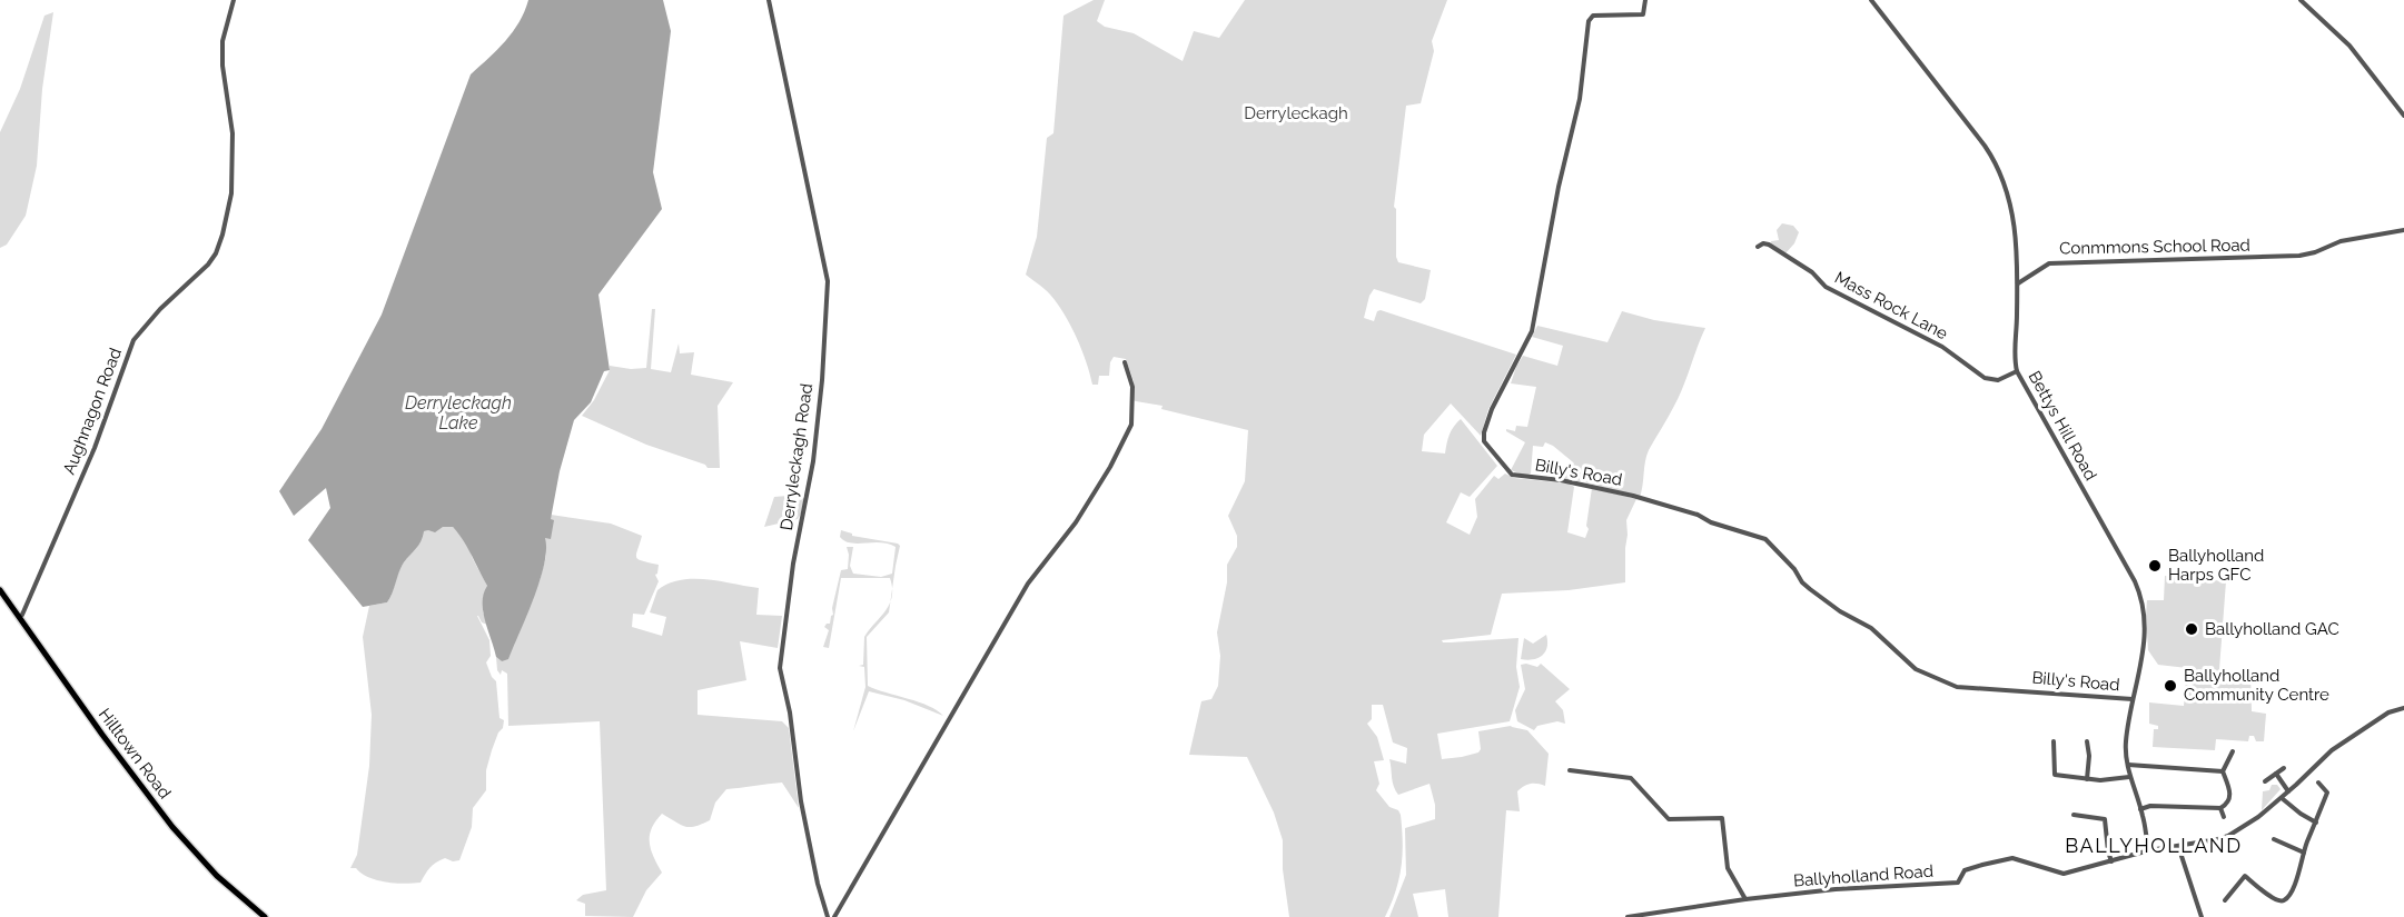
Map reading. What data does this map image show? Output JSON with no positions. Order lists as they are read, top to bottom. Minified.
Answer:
{"streets":{"main road":["Hilltown Road"],"street":["Conmmons School Road","Mass Rock Lane","Aughnagon Road","Bettys Hill Road","Derryleckagh Road","Billy's Road","Ballyholland Road"]},"crossings":[["Conmmons School Road","Bettys Hill Road"],["Mass Rock Lane","Bettys Hill Road"],["Aughnagon Road","Hilltown Road"],["Bettys Hill Road","Billy's Road"],["Bettys Hill Road","Ballyholland Road"]],"districts":["BALLYHOLLAND"],"water":["Derryleckagh Lake"],"parks":["Derryleckagh"],"places":["Ballyholland Harps GFC","Ballyholland GAC","Ballyholland Community Centre"]}
